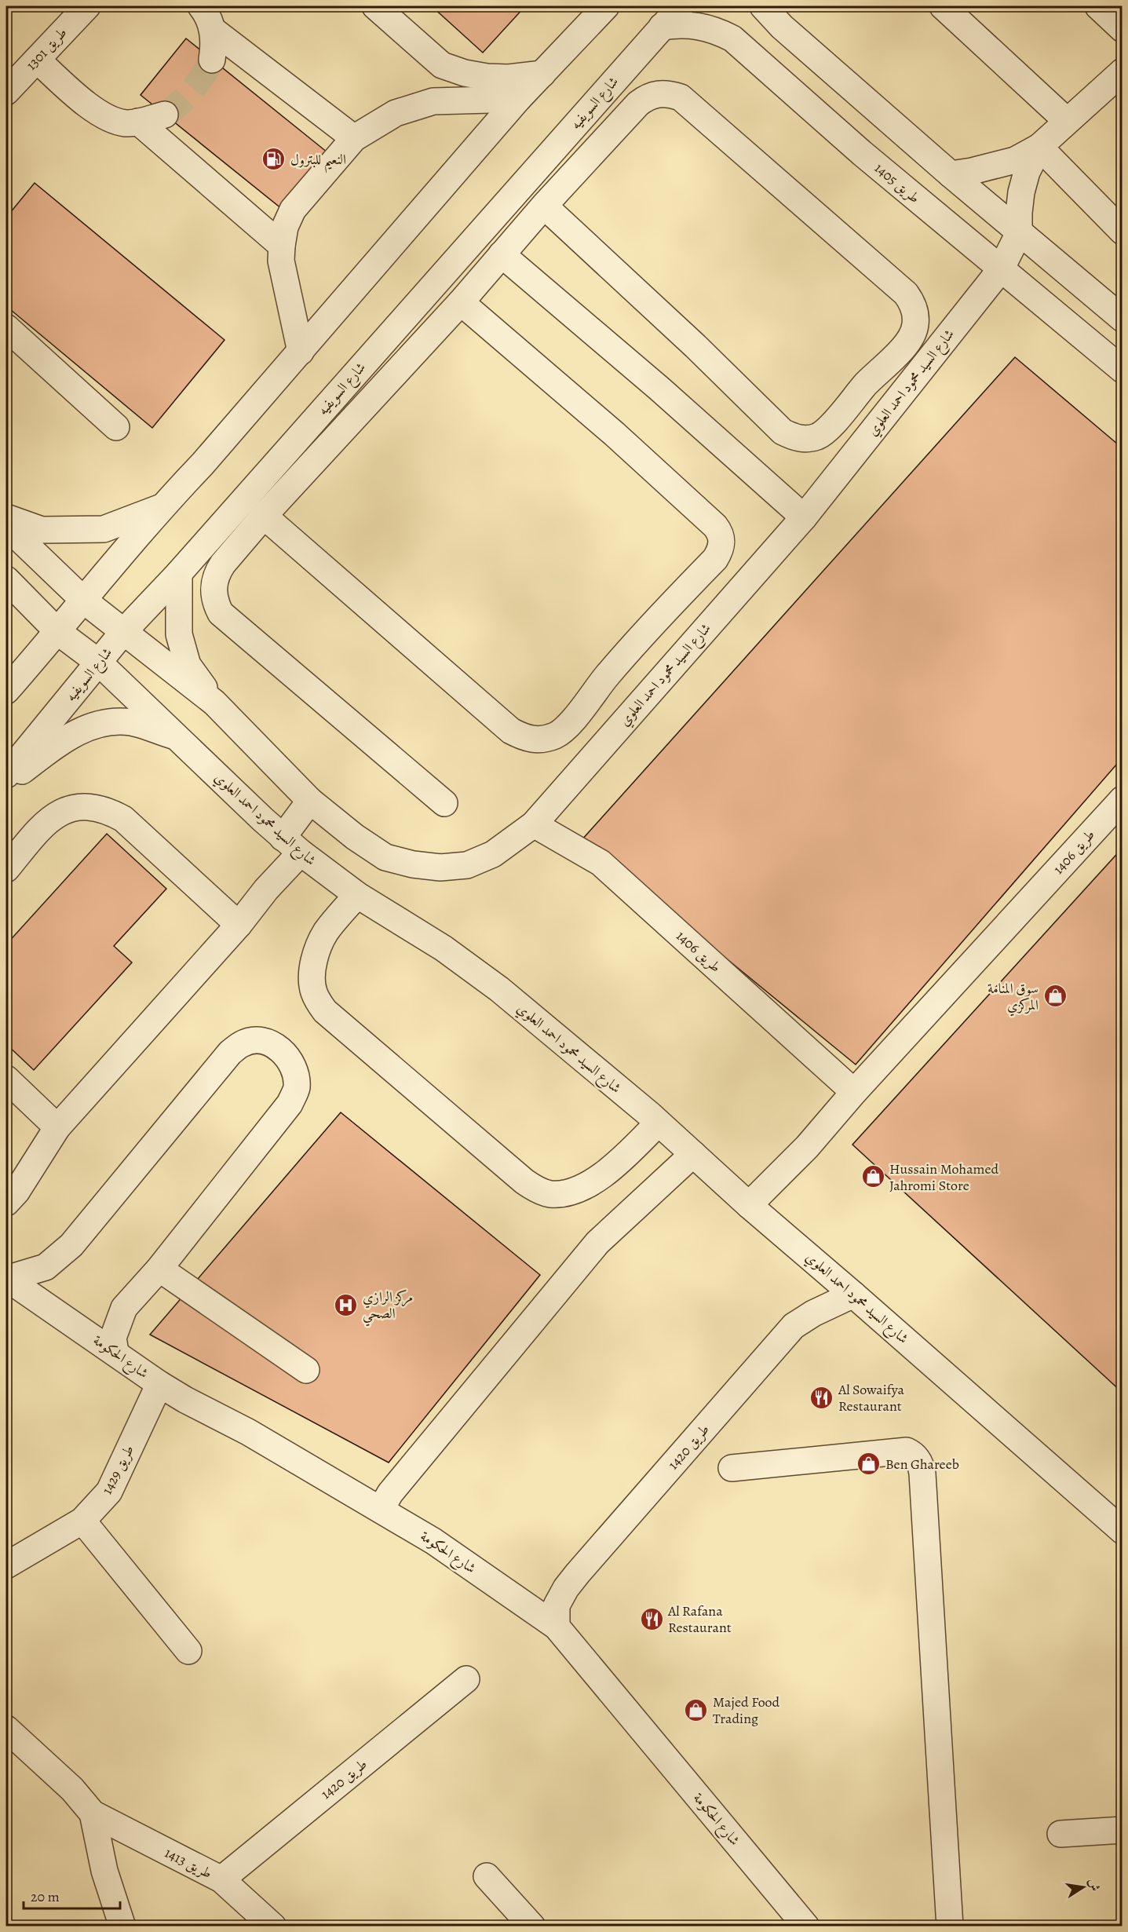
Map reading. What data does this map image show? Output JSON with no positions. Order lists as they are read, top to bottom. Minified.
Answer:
{"streets":{"street":["طريق 1301","شارع السويفيه","طريق 1405","شارع السيد محمود احمد العلوي","طريق 1406","شارع الحكومة","طريق 1420","طريق 1429","طريق 1413"]},"crossings":[["شارع السويفيه","طريق 1405"],["شارع السويفيه","شارع السيد محمود احمد العلوي"],["طريق 1405","شارع السيد محمود احمد العلوي"],["شارع السيد محمود احمد العلوي","طريق 1406"],["شارع السيد محمود احمد العلوي","طريق 1420"],["شارع الحكومة","طريق 1420"],["شارع الحكومة","طريق 1429"],["طريق 1420","طريق 1413"]],"places":{"fuel station":["النعيم للبترول"],"shop":["سوق المنامة المركزي","Hussain Mohamed Jahromi Store","Ben Ghareeb","Majed Food Trading"],"hospital":["مركز الرازي الصحي"],"restaurant":["Al Sowaifya Restaurant","Al Rafana Restaurant"]},"scale_bar":"20 m","north":"right"}
